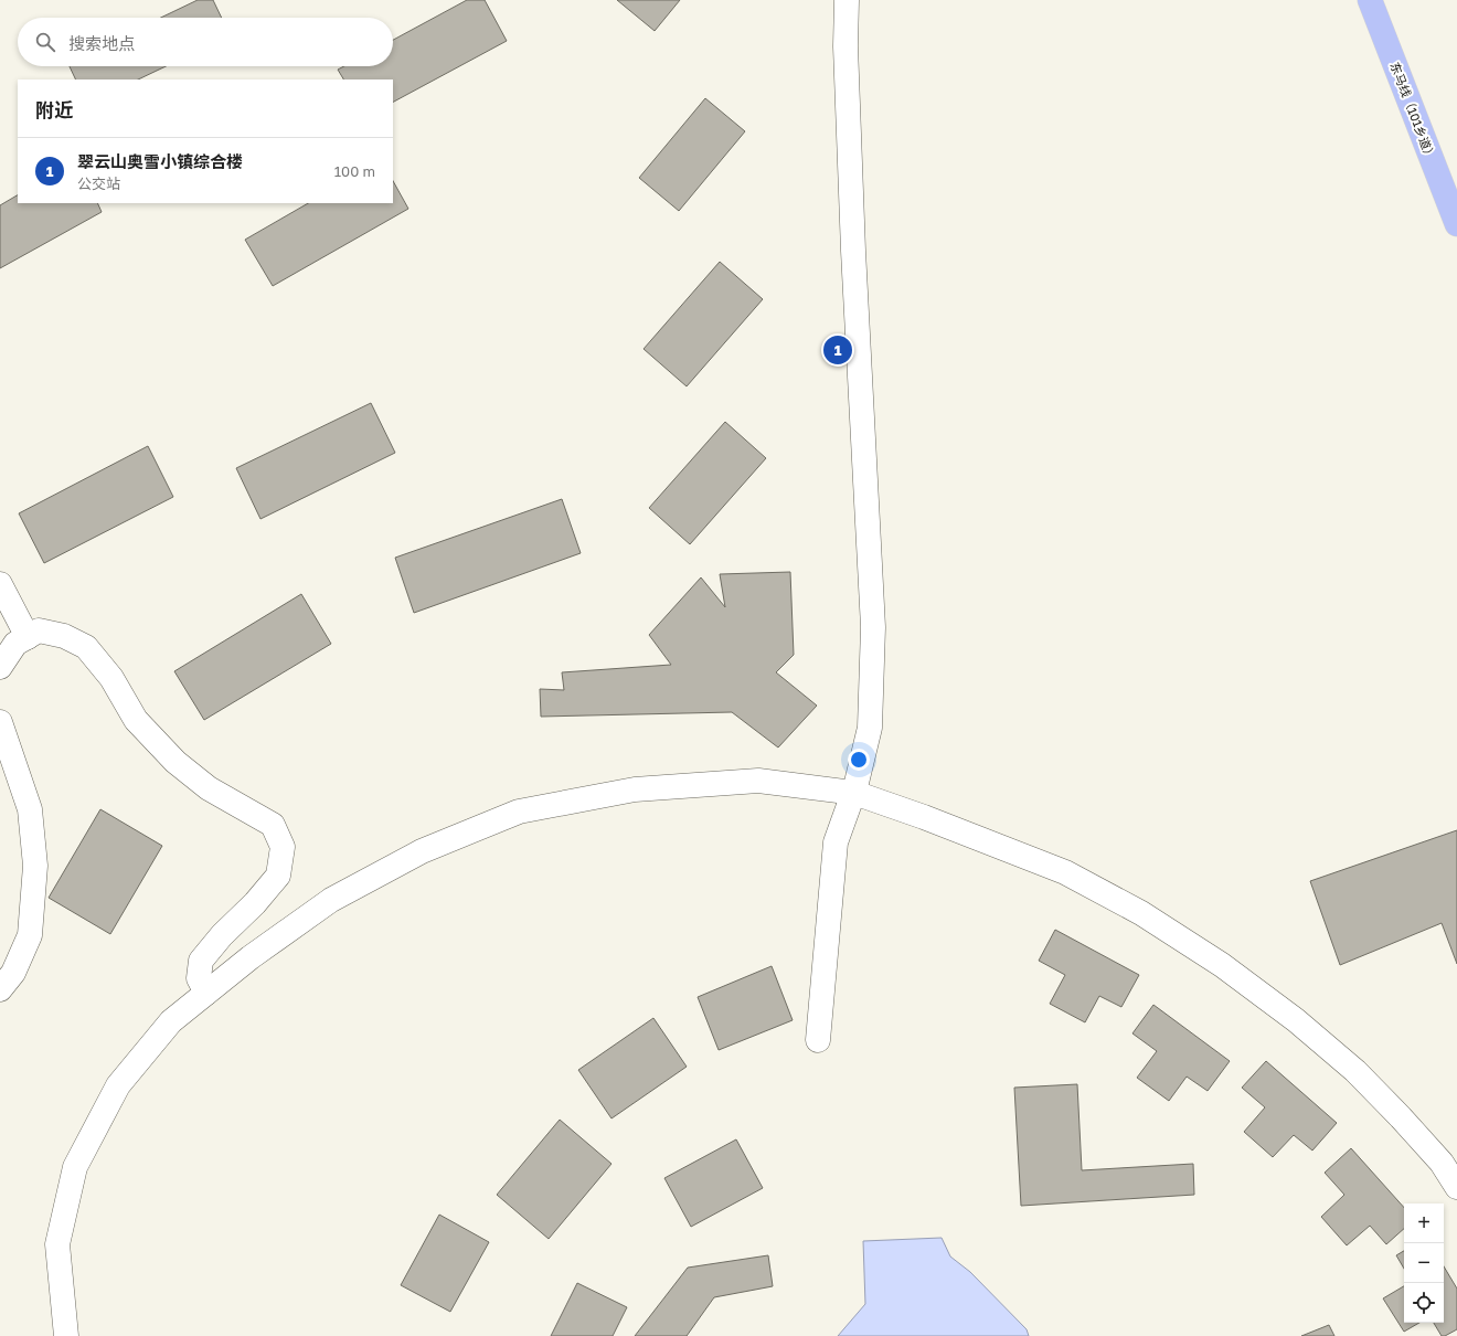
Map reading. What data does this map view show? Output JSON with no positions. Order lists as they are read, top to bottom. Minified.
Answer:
{"streets":{"main road":["东马线（101乡道）"]},"page":{"search":"搜索地点","heading":"附近","list":[{"mark":"1","name":"翠云山奥雪小镇综合楼","note":"公交站","value":"100 m"}],"pins":"1","map_buttons":["+","−"]}}
